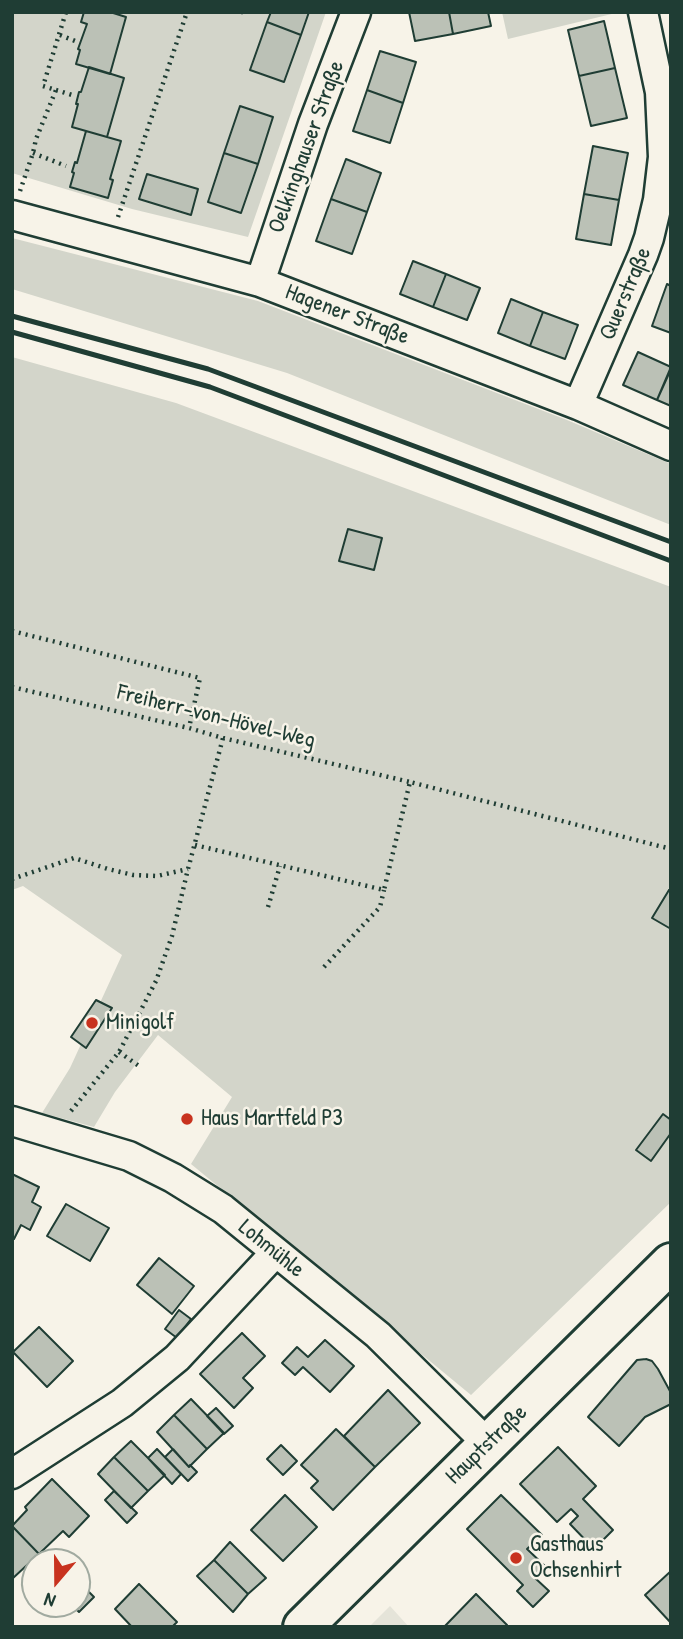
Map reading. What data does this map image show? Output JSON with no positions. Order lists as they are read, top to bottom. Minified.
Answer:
{"streets":{"main road":["Hauptstraße"],"street":["Oelkinghauser Straße","Querstraße","Hagener Straße","Lohmühle"],"path":["Freiherr-von-Hövel-Weg"]},"crossings":[["Oelkinghauser Straße","Hagener Straße"],["Querstraße","Hagener Straße"],["Lohmühle","Hauptstraße"]],"places":["Minigolf","Haus Martfeld P3","Gasthaus Ochsenhirt"],"north":"bottom"}
